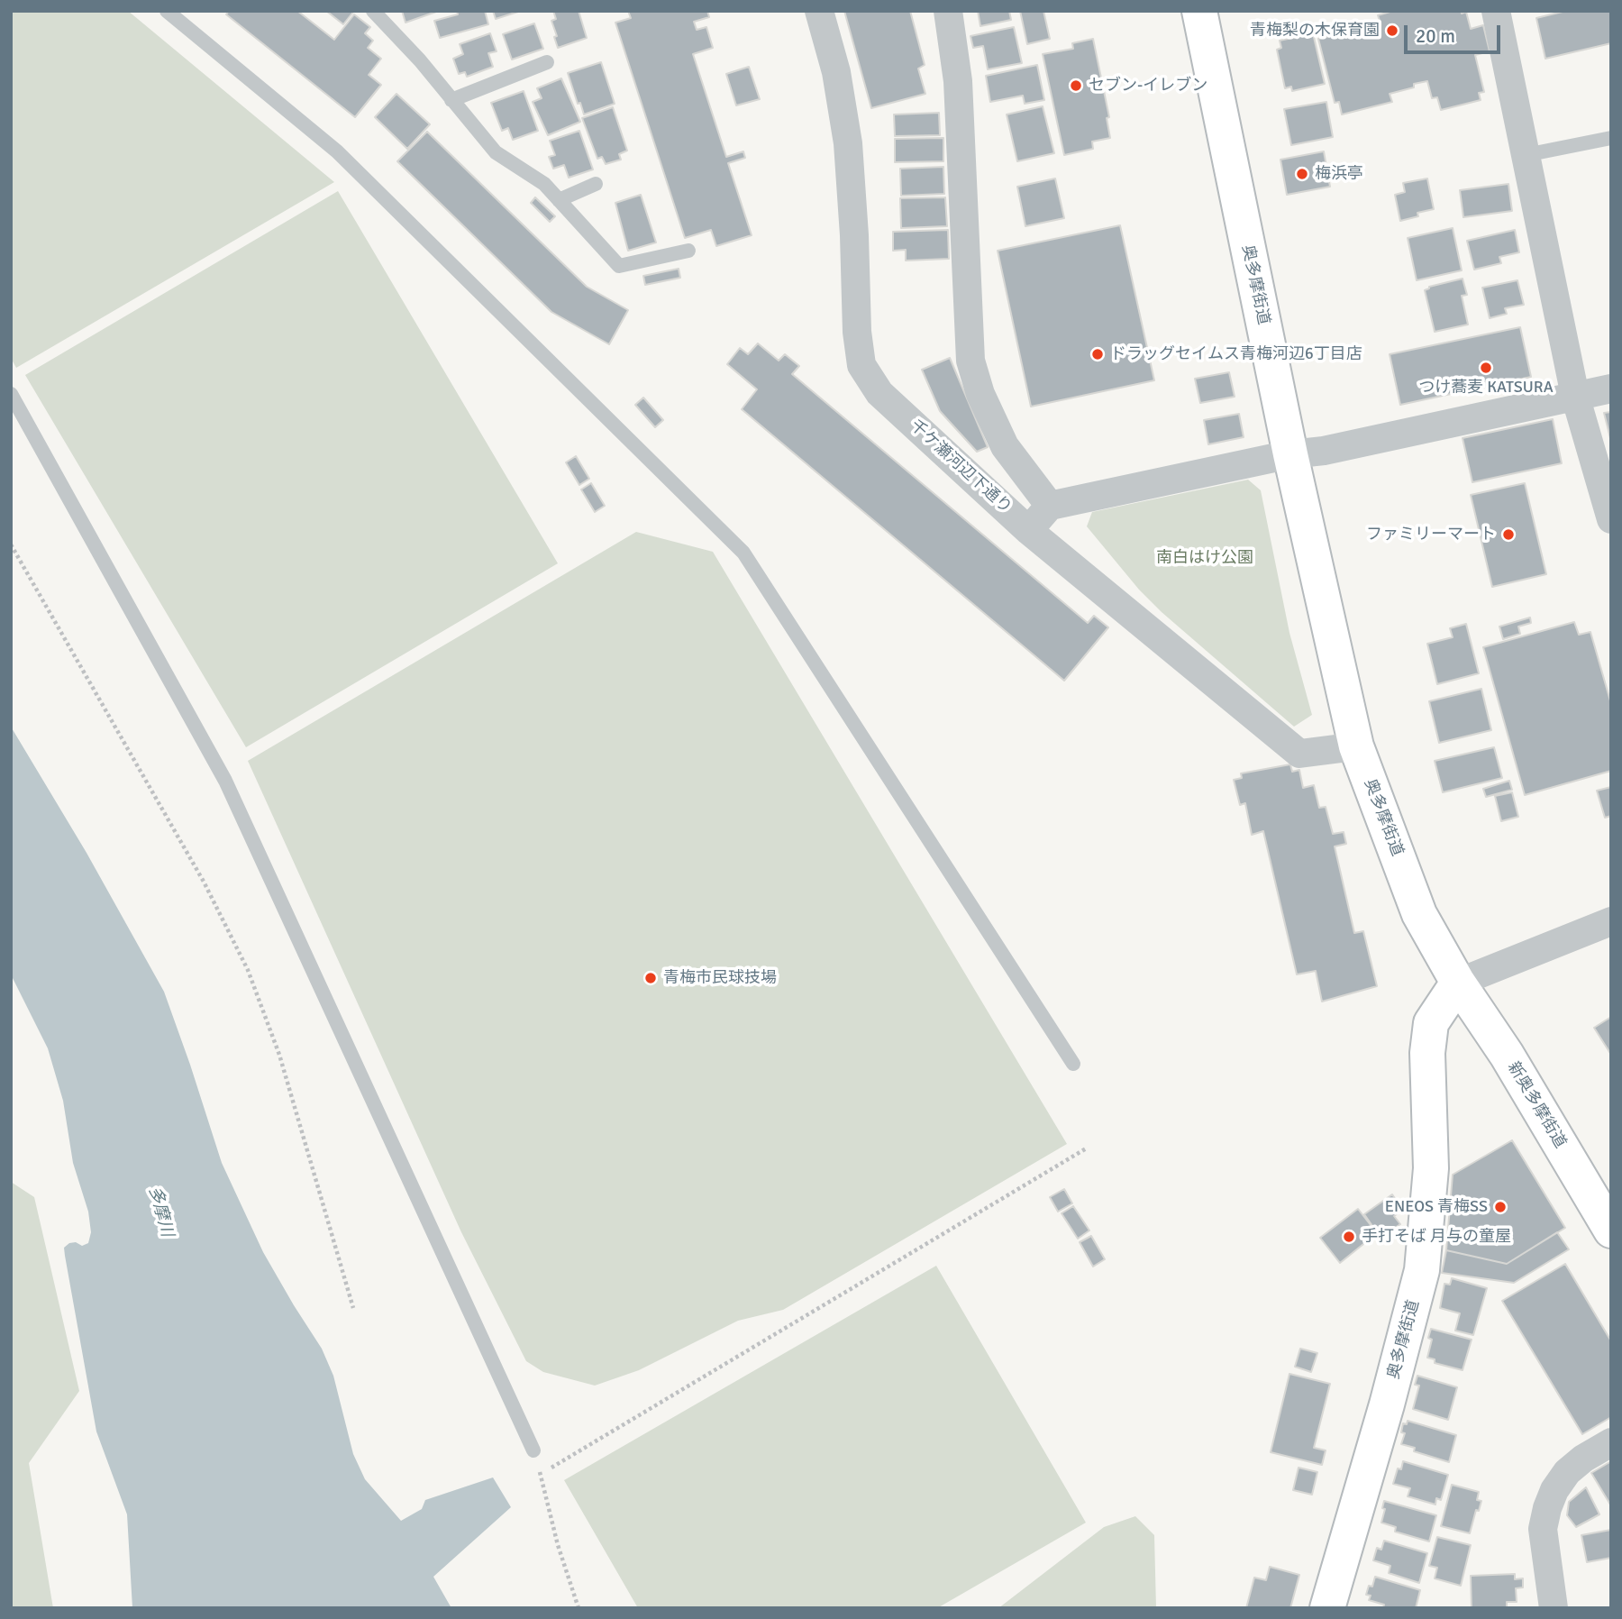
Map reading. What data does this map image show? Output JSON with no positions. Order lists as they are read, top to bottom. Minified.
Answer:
{"streets":{"main road":["奥多摩街道","新奥多摩街道"],"street":["千ケ瀬河辺下通り"]},"crossings":[["奥多摩街道","千ケ瀬河辺下通り"],["奥多摩街道","新奥多摩街道"]],"water":["多摩川"],"parks":["南白はけ公園"],"places":["青梅梨の木保育園","セブン-イレブン","梅浜亭","ドラッグセイムス青梅河辺6丁目店","つけ蕎麦 KATSURA","ファミリーマート","青梅市民球技場","ENEOS 青梅SS","手打そば 月与の童屋"],"scale_bar":"20 m"}
